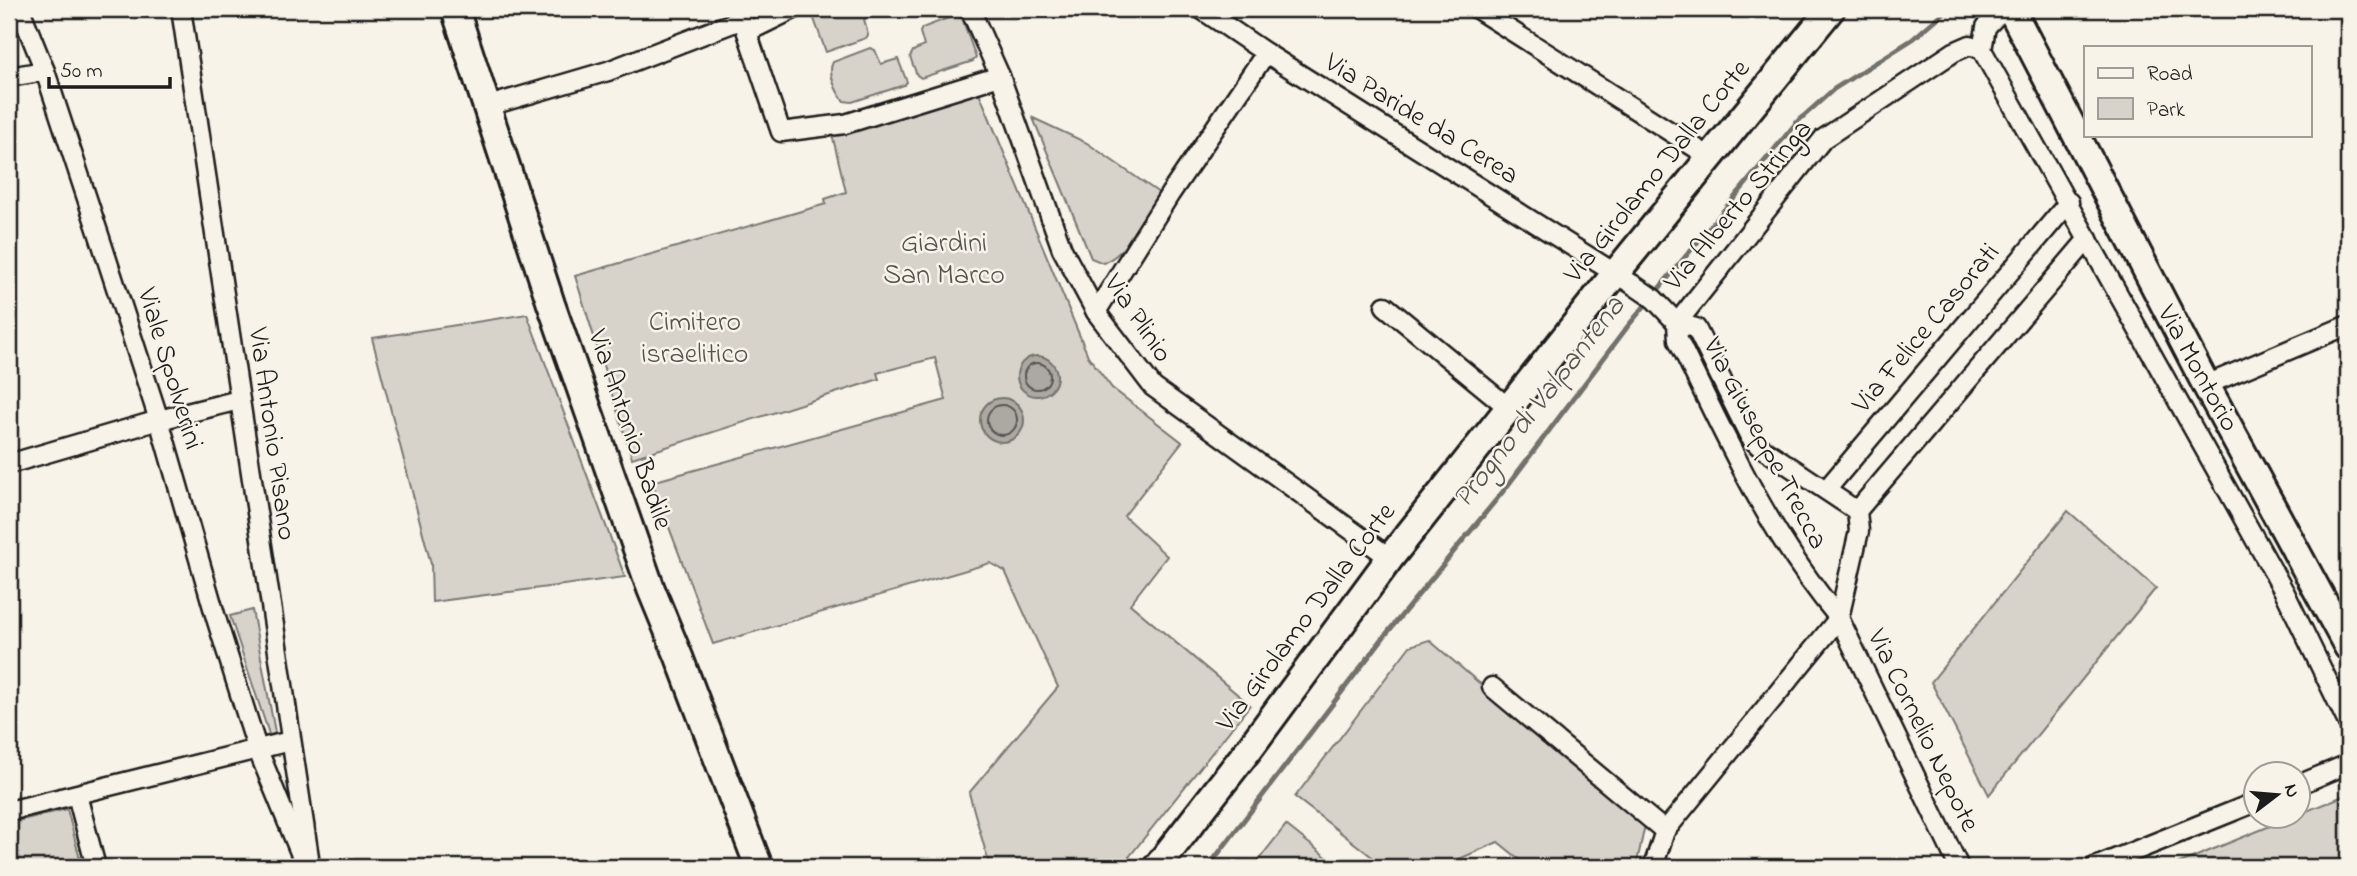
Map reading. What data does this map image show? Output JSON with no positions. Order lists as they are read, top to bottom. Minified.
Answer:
{"streets":{"street":["Via Paride da Cerea","Via Girolamo Dalla Corte","Via Alberto Stringa","Via Plinio","Via Felice Casorati","Viale Spolverini","Via Montorio","Via Antonio Badile","Via Antonio Pisano","Via Giuseppe Trecca","Via Cornelio Nepote"]},"crossings":[["Via Paride da Cerea","Via Girolamo Dalla Corte"],["Via Paride da Cerea","Via Giuseppe Trecca"],["Via Girolamo Dalla Corte","Via Plinio"],["Via Girolamo Dalla Corte","Via Giuseppe Trecca"],["Via Alberto Stringa","Via Montorio"],["Via Alberto Stringa","Via Giuseppe Trecca"],["Via Felice Casorati","Via Montorio"],["Via Felice Casorati","Via Giuseppe Trecca"],["Viale Spolverini","Via Antonio Pisano"],["Via Giuseppe Trecca","Via Cornelio Nepote"]],"water":["Progno di Valpantena"],"parks":["Giardini San Marco","Cimitero israelitico"],"legend":["Road","Park"],"scale_bar":"50 m","north":"right"}
